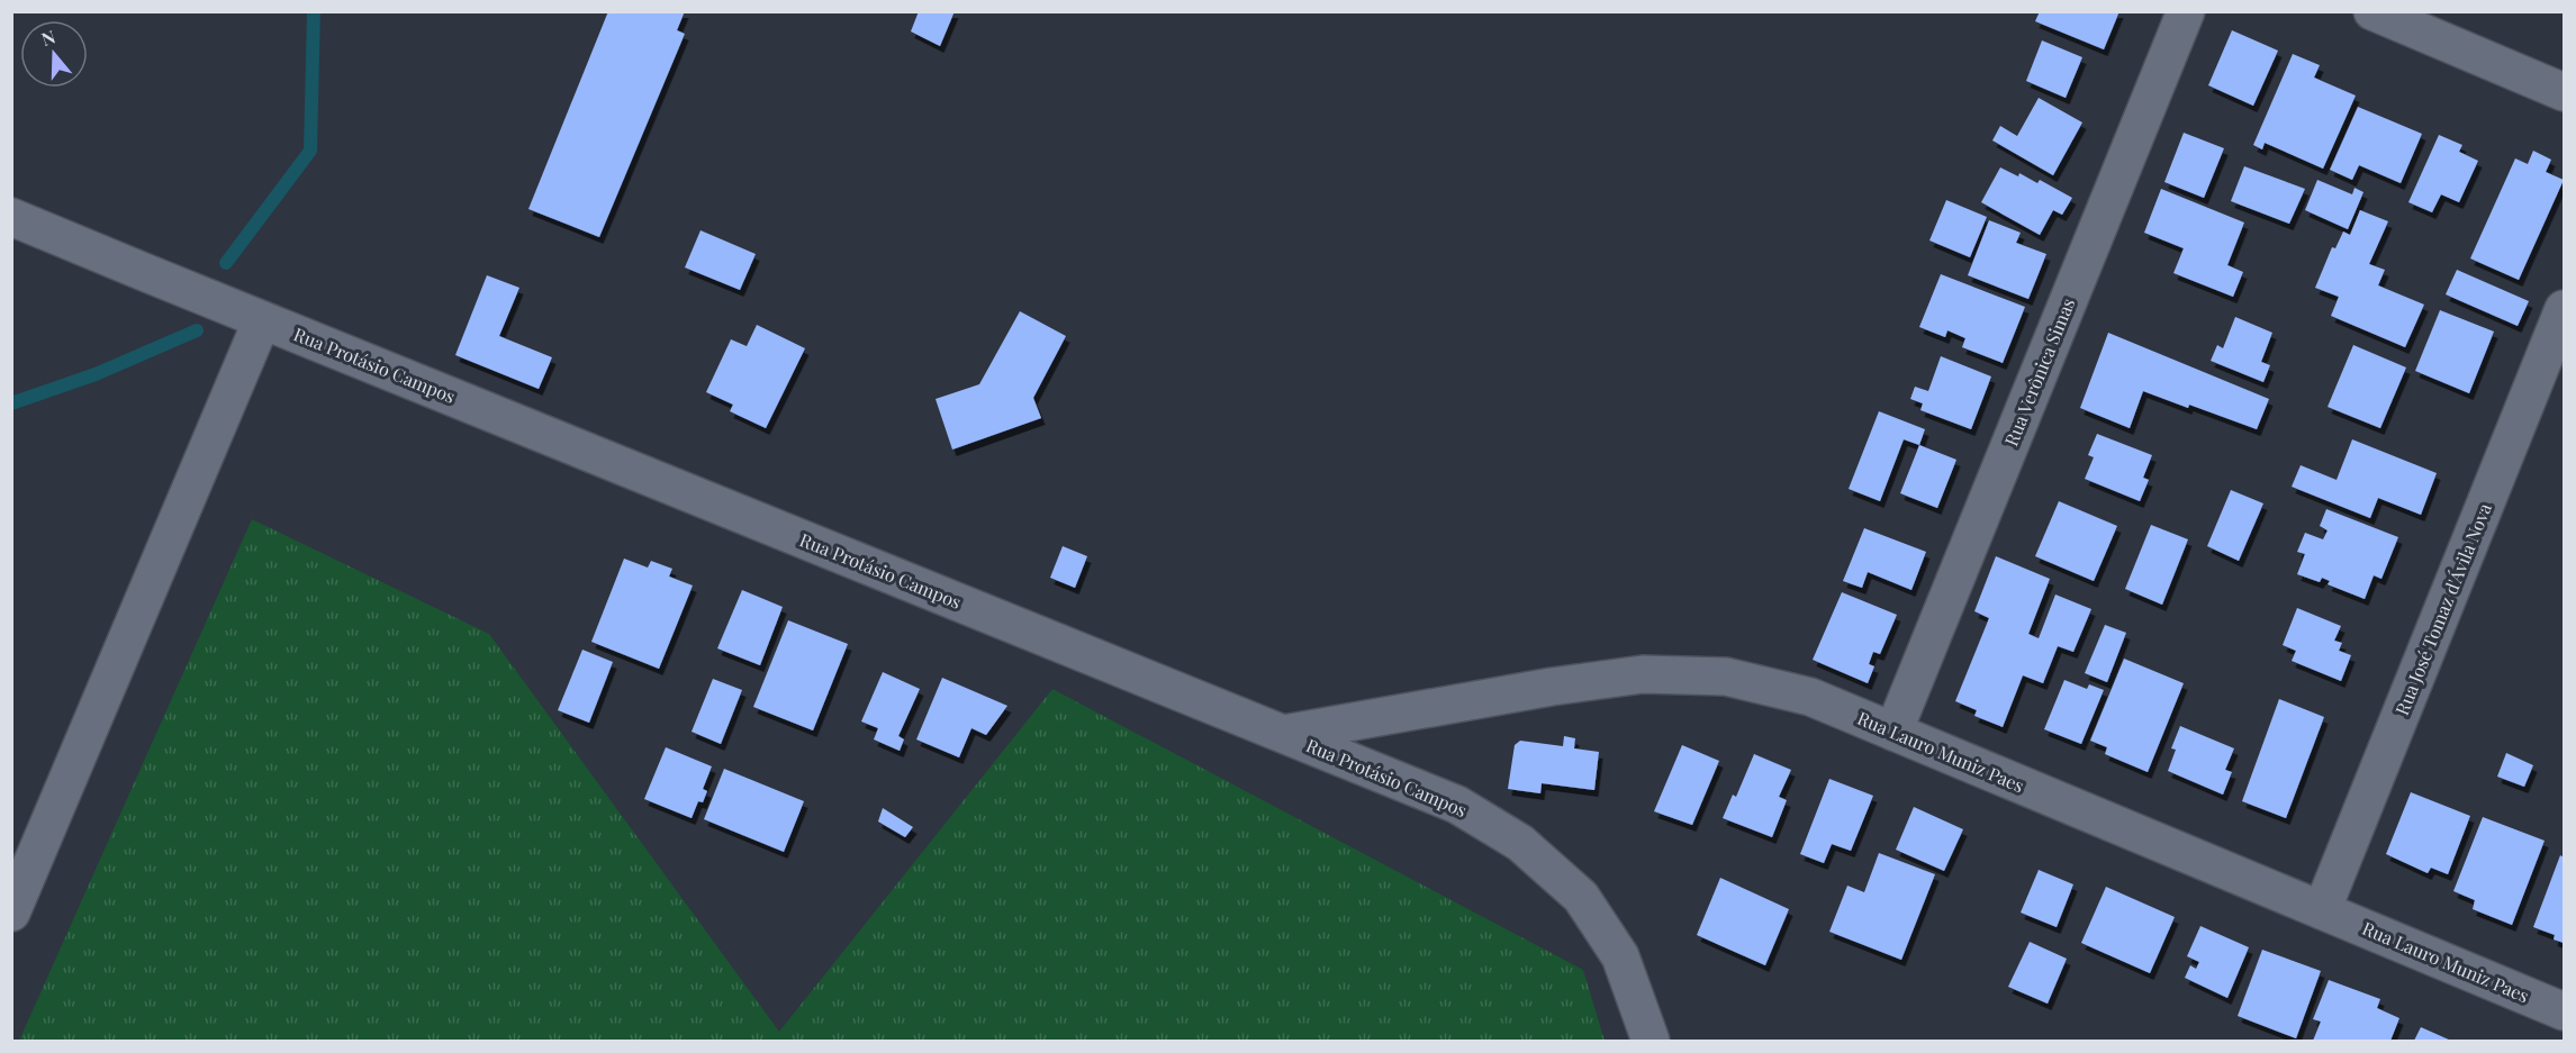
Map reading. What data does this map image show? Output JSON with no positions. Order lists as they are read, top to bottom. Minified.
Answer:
{"streets":{"street":["Rua Protásio Campos","Rua Verônica Simas","Rua José Tomaz d'Ávila Nova","Rua Lauro Muniz Paes"]},"crossings":[["Rua Protásio Campos","Rua Lauro Muniz Paes"],["Rua Verônica Simas","Rua Lauro Muniz Paes"],["Rua José Tomaz d'Ávila Nova","Rua Lauro Muniz Paes"]],"north":"top"}
